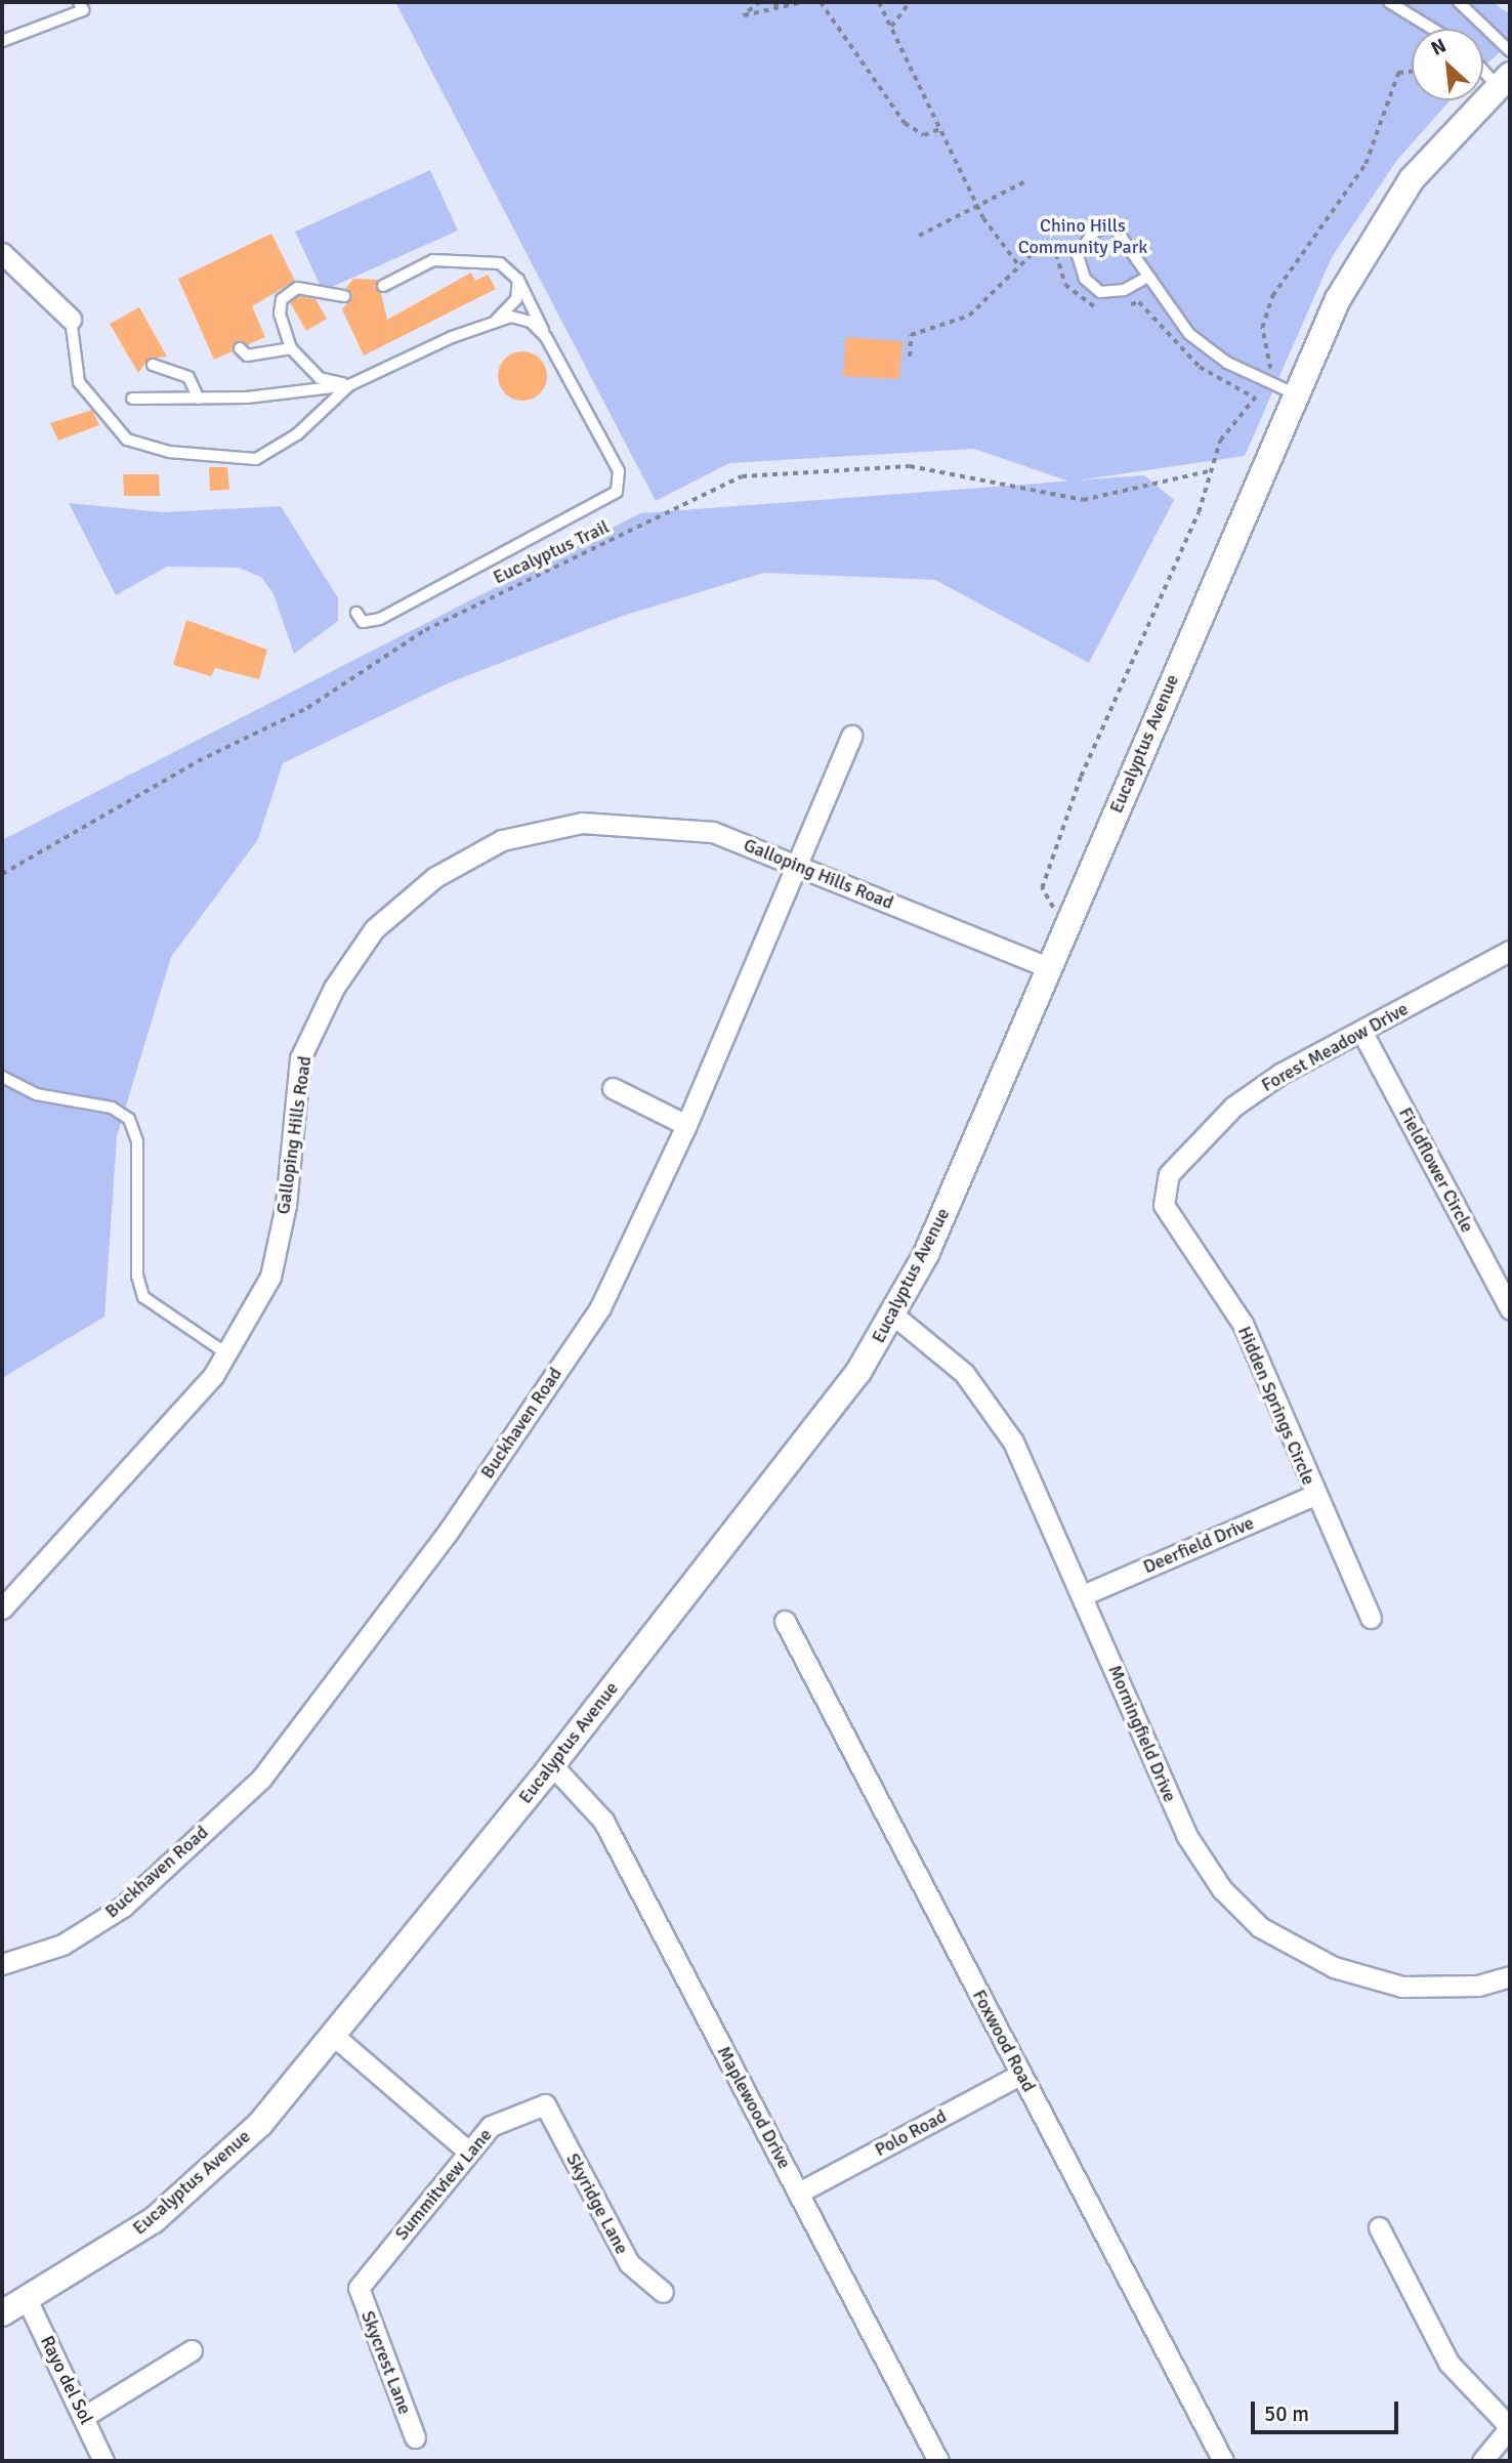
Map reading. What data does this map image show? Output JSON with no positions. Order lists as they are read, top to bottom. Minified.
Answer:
{"streets":{"street":["Eucalyptus Avenue","Galloping Hills Road","Forest Meadow Drive","Fieldflower Circle","Hidden Springs Circle","Buckhaven Road","Deerfield Drive","Morningfield Drive","Foxwood Road","Maplewood Drive","Polo Road","Summitview Lane","Skyridge Lane","Skycrest Lane","Rayo del Sol"],"path":["Eucalyptus Trail"]},"crossings":[["Eucalyptus Avenue","Galloping Hills Road"],["Eucalyptus Avenue","Morningfield Drive"],["Eucalyptus Avenue","Maplewood Drive"],["Eucalyptus Avenue","Rayo del Sol"],["Galloping Hills Road","Buckhaven Road"],["Forest Meadow Drive","Fieldflower Circle"],["Forest Meadow Drive","Hidden Springs Circle"],["Hidden Springs Circle","Deerfield Drive"],["Deerfield Drive","Morningfield Drive"],["Foxwood Road","Polo Road"],["Maplewood Drive","Polo Road"],["Summitview Lane","Skyridge Lane"],["Summitview Lane","Skycrest Lane"]],"parks":["Chino Hills Community Park"],"scale_bar":"50 m","north":"top left"}
